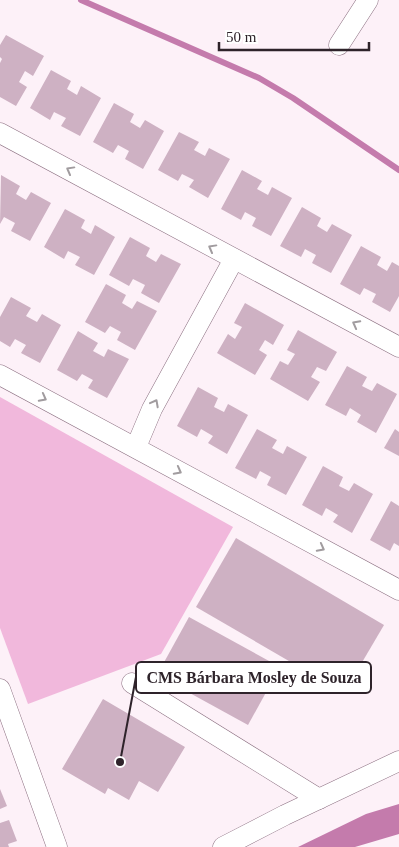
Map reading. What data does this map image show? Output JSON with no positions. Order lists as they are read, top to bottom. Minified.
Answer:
{"places":["CMS Bárbara Mosley de Souza"],"scale_bar":"50 m"}
